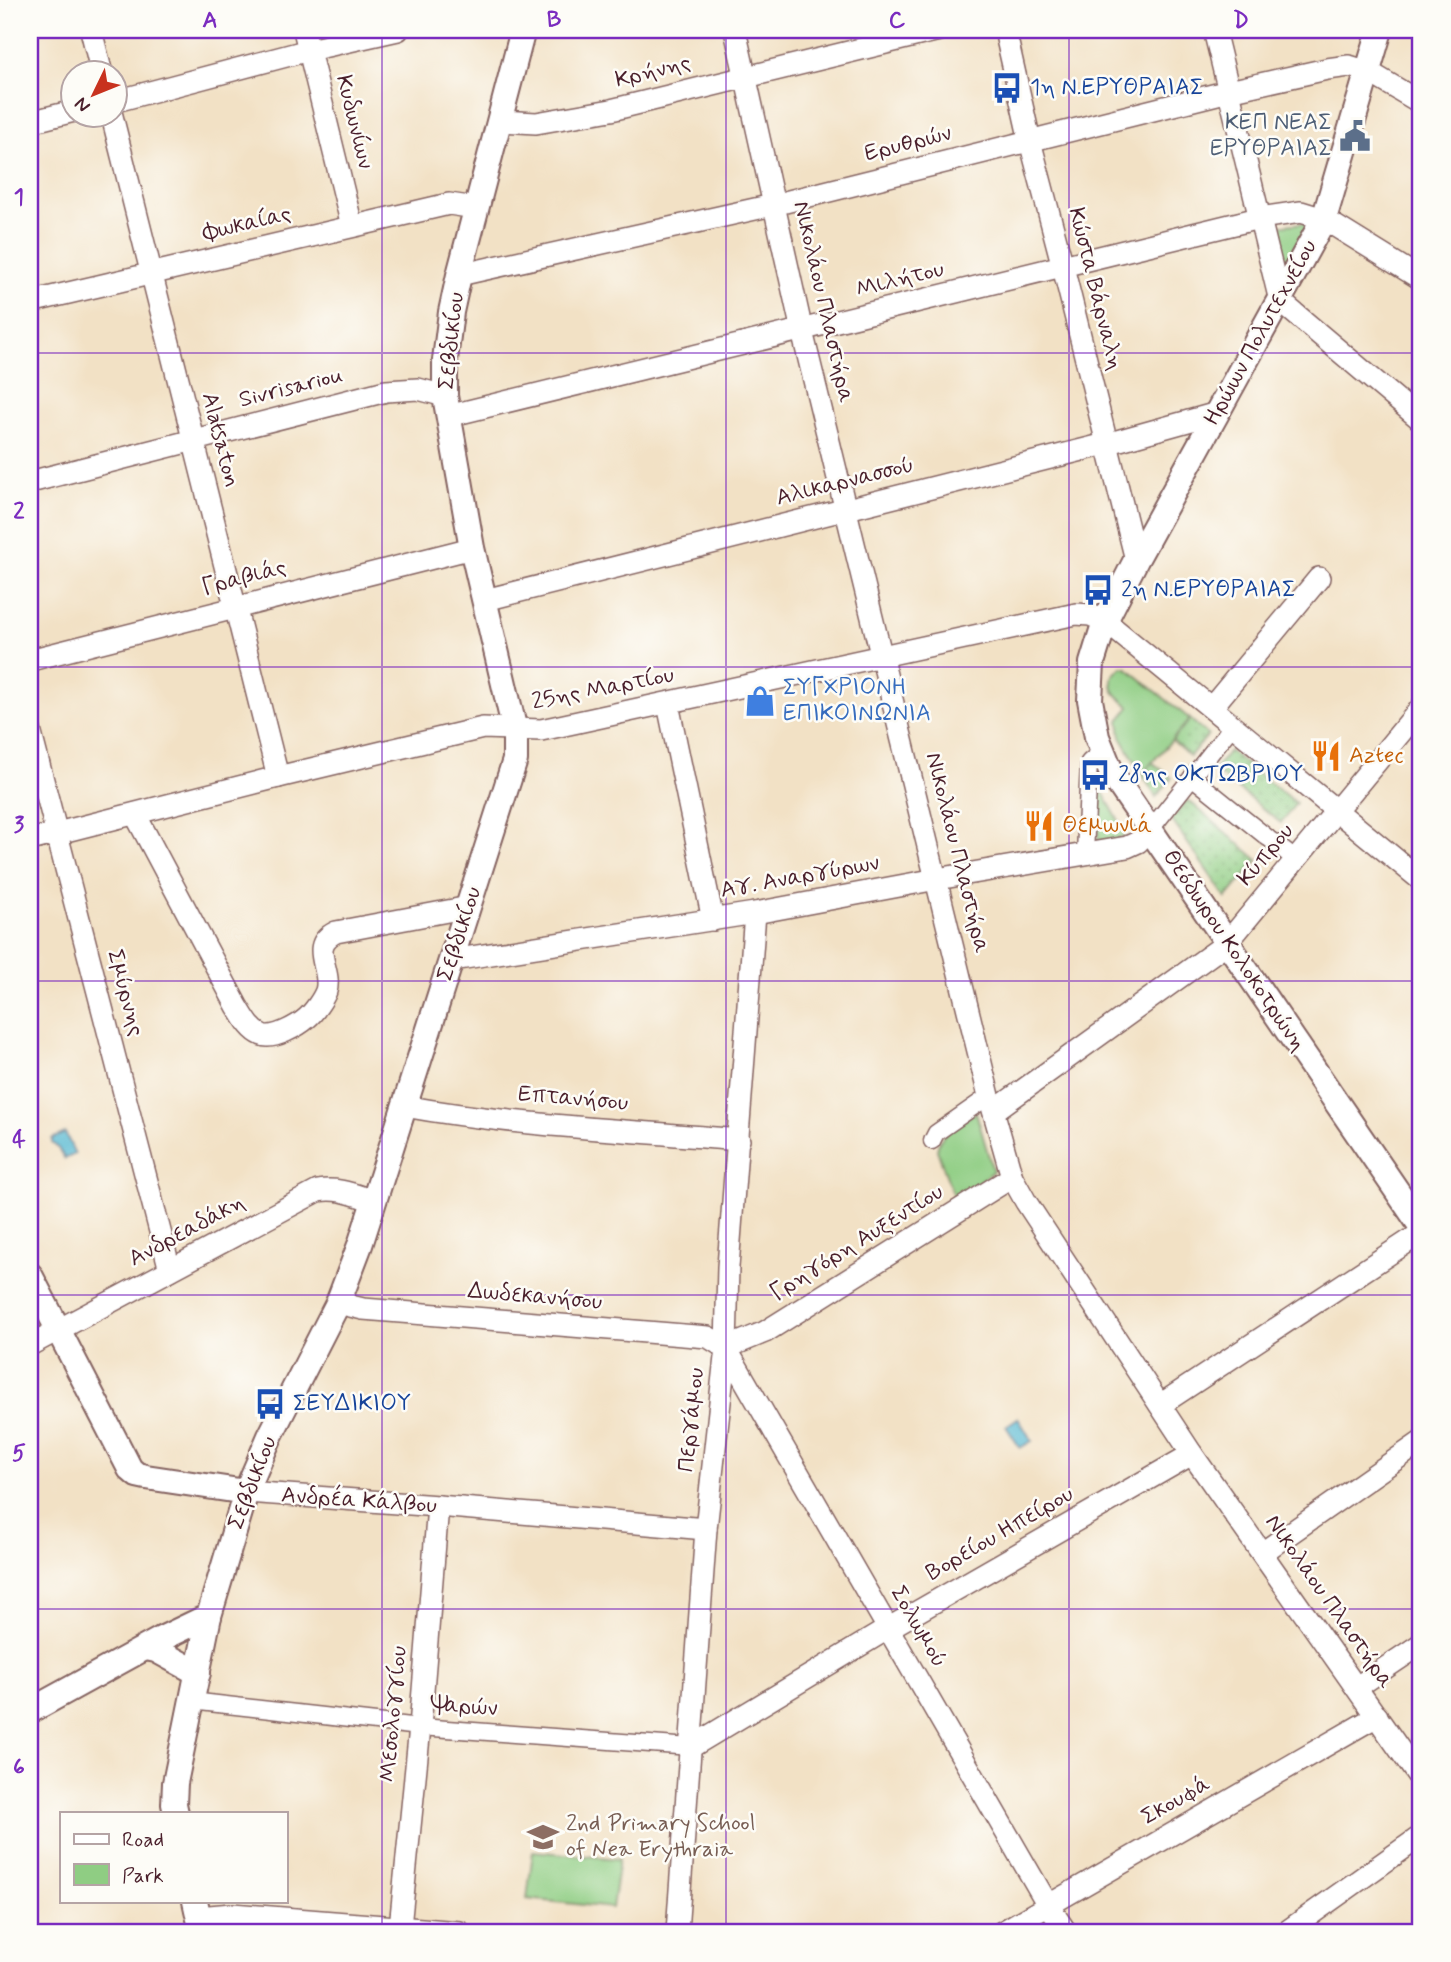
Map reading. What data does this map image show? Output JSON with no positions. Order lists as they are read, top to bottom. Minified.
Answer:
{"streets":{"street":["Κρήνης","Κυδωνίων","Ερυθρών","Φωκαίας","Μιλήτου","Κώστα Βάρναλη","Νικολάου Πλαστήρα","Ηρώων Πολυτεχνείου","Σεβδικίου","Sivrisariou","Alatsaton","Αλικαρνασσού","Γραβιάς","25ης Μαρτίου","Κύπρου","Αγ. Αναργύρων","Θεόδωρου Κολοκοτρώνη","Σμύρνης","Επτανήσου","Ανδρεαδάκη","Γρηγόρη Αυξεντίου","Δωδεκανήσου","Περγάμου","Ανδρέα Κάλβου","Βορείου Ηπείρου","Σολωμού","Ψαρών","Μεσολογγίου","Σκουφά"]},"crossings":[["Κρήνης","Νικολάου Πλαστήρα"],["Κρήνης","Σεβδικίου"],["Κυδωνίων","Φωκαίας"],["Ερυθρών","Κώστα Βάρναλη"],["Ερυθρών","Νικολάου Πλαστήρα"],["Ερυθρών","Ηρώων Πολυτεχνείου"],["Ερυθρών","Σεβδικίου"],["Φωκαίας","Σεβδικίου"],["Φωκαίας","Alatsaton"],["Μιλήτου","Κώστα Βάρναλη"],["Μιλήτου","Νικολάου Πλαστήρα"],["Μιλήτου","Ηρώων Πολυτεχνείου"],["Μιλήτου","Σεβδικίου"],["Μιλήτου","Sivrisariou"],["Κώστα Βάρναλη","Ηρώων Πολυτεχνείου"],["Κώστα Βάρναλη","Αλικαρνασσού"],["Νικολάου Πλαστήρα","Αλικαρνασσού"],["Νικολάου Πλαστήρα","25ης Μαρτίου"],["Νικολάου Πλαστήρα","Κύπρου"],["Νικολάου Πλαστήρα","Αγ. Αναργύρων"],["Νικολάου Πλαστήρα","Γρηγόρη Αυξεντίου"],["Νικολάου Πλαστήρα","Βορείου Ηπείρου"],["Νικολάου Πλαστήρα","Σκουφά"],["Ηρώων Πολυτεχνείου","Αλικαρνασσού"],["Ηρώων Πολυτεχνείου","25ης Μαρτίου"],["Ηρώων Πολυτεχνείου","Θεόδωρου Κολοκοτρώνη"],["Σεβδικίου","Sivrisariou"],["Σεβδικίου","Αλικαρνασσού"],["Σεβδικίου","Γραβιάς"],["Σεβδικίου","25ης Μαρτίου"],["Σεβδικίου","Αγ. Αναργύρων"],["Σεβδικίου","Επτανήσου"],["Σεβδικίου","Ανδρεαδάκη"],["Σεβδικίου","Δωδεκανήσου"],["Σεβδικίου","Ανδρέα Κάλβου"],["Σεβδικίου","Ψαρών"],["Sivrisariou","Alatsaton"],["Alatsaton","Γραβιάς"],["Alatsaton","25ης Μαρτίου"],["25ης Μαρτίου","Θεόδωρου Κολοκοτρώνη"],["25ης Μαρτίου","Σμύρνης"],["Κύπρου","Θεόδωρου Κολοκοτρώνη"],["Αγ. Αναργύρων","Θεόδωρου Κολοκοτρώνη"],["Αγ. Αναργύρων","Περγάμου"],["Σμύρνης","Ανδρεαδάκη"],["Επτανήσου","Περγάμου"],["Ανδρεαδάκη","Ανδρέα Κάλβου"],["Γρηγόρη Αυξεντίου","Δωδεκανήσου"],["Γρηγόρη Αυξεντίου","Περγάμου"],["Γρηγόρη Αυξεντίου","Σολωμού"],["Δωδεκανήσου","Περγάμου"],["Δωδεκανήσου","Σολωμού"],["Περγάμου","Ανδρέα Κάλβου"],["Περγάμου","Βορείου Ηπείρου"],["Περγάμου","Σολωμού"],["Περγάμου","Ψαρών"],["Ανδρέα Κάλβου","Μεσολογγίου"],["Βορείου Ηπείρου","Σολωμού"],["Βορείου Ηπείρου","Ψαρών"],["Σολωμού","Σκουφά"],["Ψαρών","Μεσολογγίου"]],"places":{"bus stop":["1η Ν.ΕΡΥΘΡΑΙΑΣ","2η Ν.ΕΡΥΘΡΑΙΑΣ","28ης ΟΚΤΩΒΡΙΟΥ","ΣΕΥΔΙΚΙΟΥ"],"public building":["ΚΕΠ ΝΕΑΣ ΕΡΥΘΡΑΙΑΣ"],"shop":["ΣΥΓΧΡΙΟΝΗ ΕΠΙΚΟΙΝΩΝΙΑ"],"restaurant":["Aztec","Θεμωνιά"],"school or university":["2nd Primary School of Nea Erythraia"]},"legend":["Road","Park"],"north":"bottom left","grid":{"columns":["A","B","C","D"],"rows":["1","2","3","4","5","6"]}}
